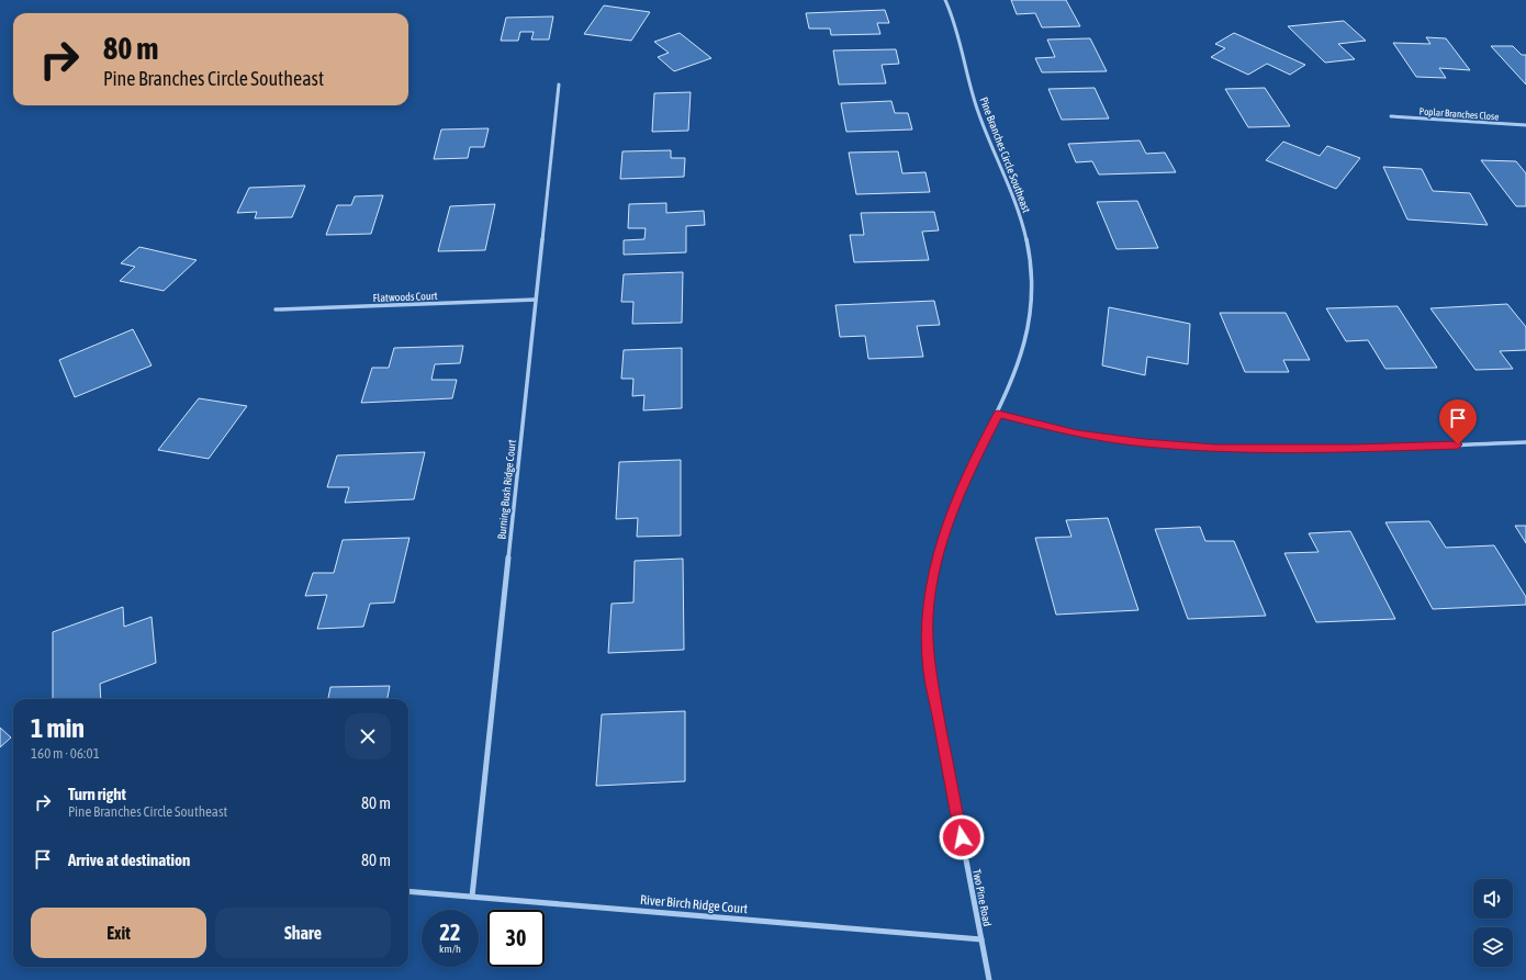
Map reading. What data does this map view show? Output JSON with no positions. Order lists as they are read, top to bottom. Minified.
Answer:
{"streets":{"street":["Poplar Branches Close","Pine Branches Circle Southeast","Flatwoods Court","Burning Bush Ridge Court","Two Pine Road","River Birch Ridge Court"]},"crossings":[["Pine Branches Circle Southeast","Two Pine Road"],["Flatwoods Court","Burning Bush Ridge Court"],["Burning Bush Ridge Court","River Birch Ridge Court"],["Two Pine Road","River Birch Ridge Court"]],"page":{"turn":["80 m","Pine Branches Circle Southeast"],"heading":["1 min","160 m · 06:01"],"list":[{"name":"Turn right","note":"Pine Branches Circle Southeast","value":"80 m"},{"name":"Arrive at destination","value":"80 m"}],"buttons":["Exit","Share"],"speed":"22 km/h","limit":"30"}}
